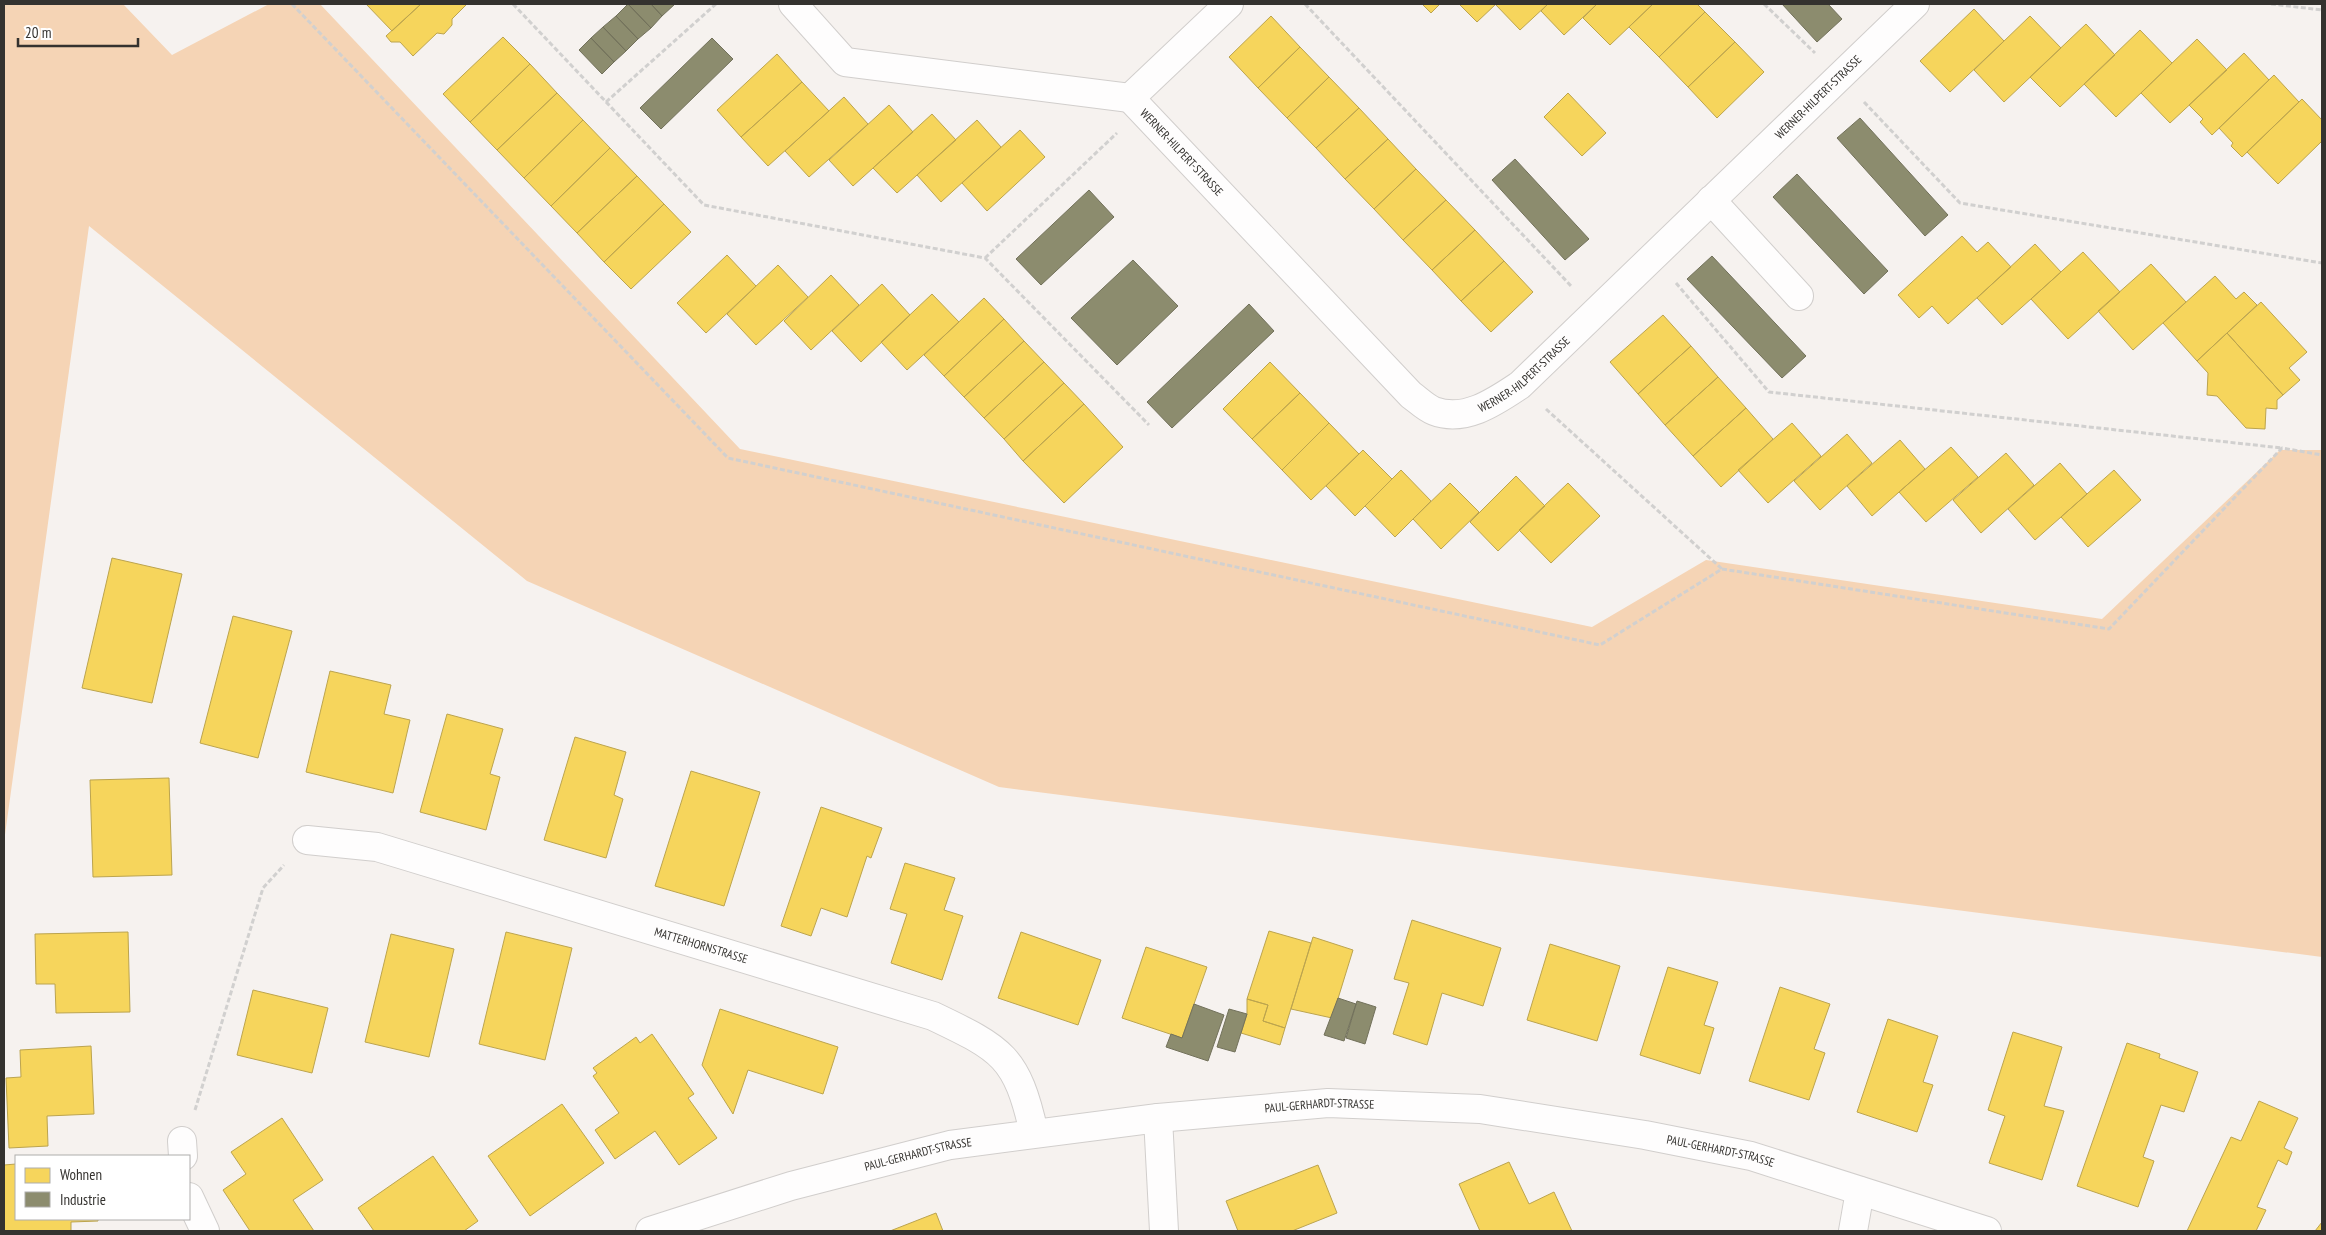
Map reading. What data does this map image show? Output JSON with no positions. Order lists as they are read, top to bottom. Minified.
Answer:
{"streets":{"street":["WERNER-HILPERT-STRASSE","MATTERHORNSTRASSE","PAUL-GERHARDT-STRASSE"]},"crossings":[["MATTERHORNSTRASSE","PAUL-GERHARDT-STRASSE"]],"legend":["Wohnen","Industrie"],"scale_bar":"20 m"}
